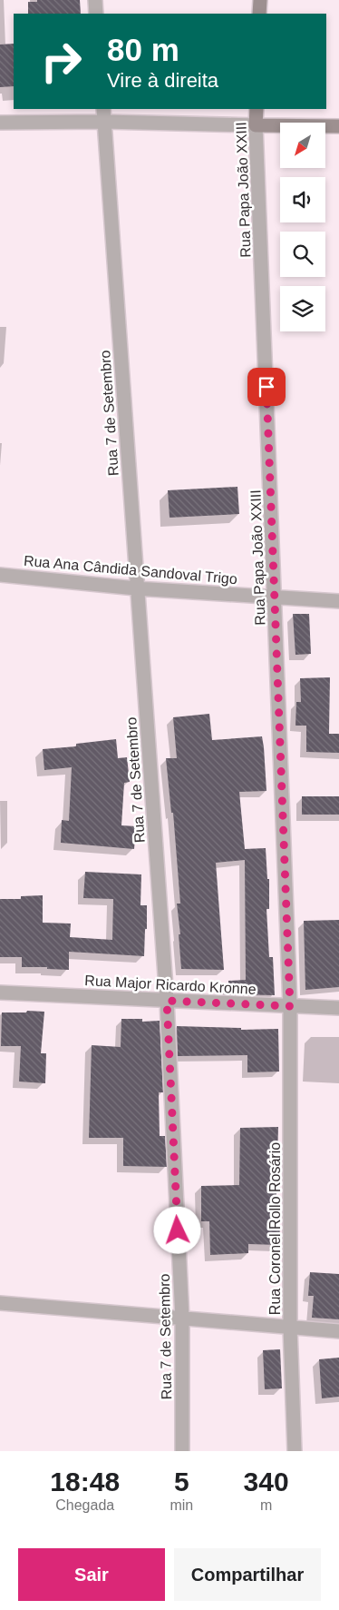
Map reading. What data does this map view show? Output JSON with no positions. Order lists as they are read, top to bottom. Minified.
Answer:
{"streets":{"street":["Rua Papa João XXIII","Rua 7 de Setembro","Rua Ana Cândida Sandoval Trigo","Rua Major Ricardo Kronne","Rua Coronel Rollo Rosário"]},"crossings":[["Rua Papa João XXIII","Rua Ana Cândida Sandoval Trigo"],["Rua Papa João XXIII","Rua Major Ricardo Kronne"],["Rua Papa João XXIII","Rua Coronel Rollo Rosário"],["Rua 7 de Setembro","Rua Ana Cândida Sandoval Trigo"],["Rua 7 de Setembro","Rua Major Ricardo Kronne"],["Rua Major Ricardo Kronne","Rua Coronel Rollo Rosário"]],"north":"bottom left","page":{"turn":["80 m","Vire à direita"],"eta":["18:48","Chegada","5","min","340","m"],"buttons":["Sair","Compartilhar"]}}
